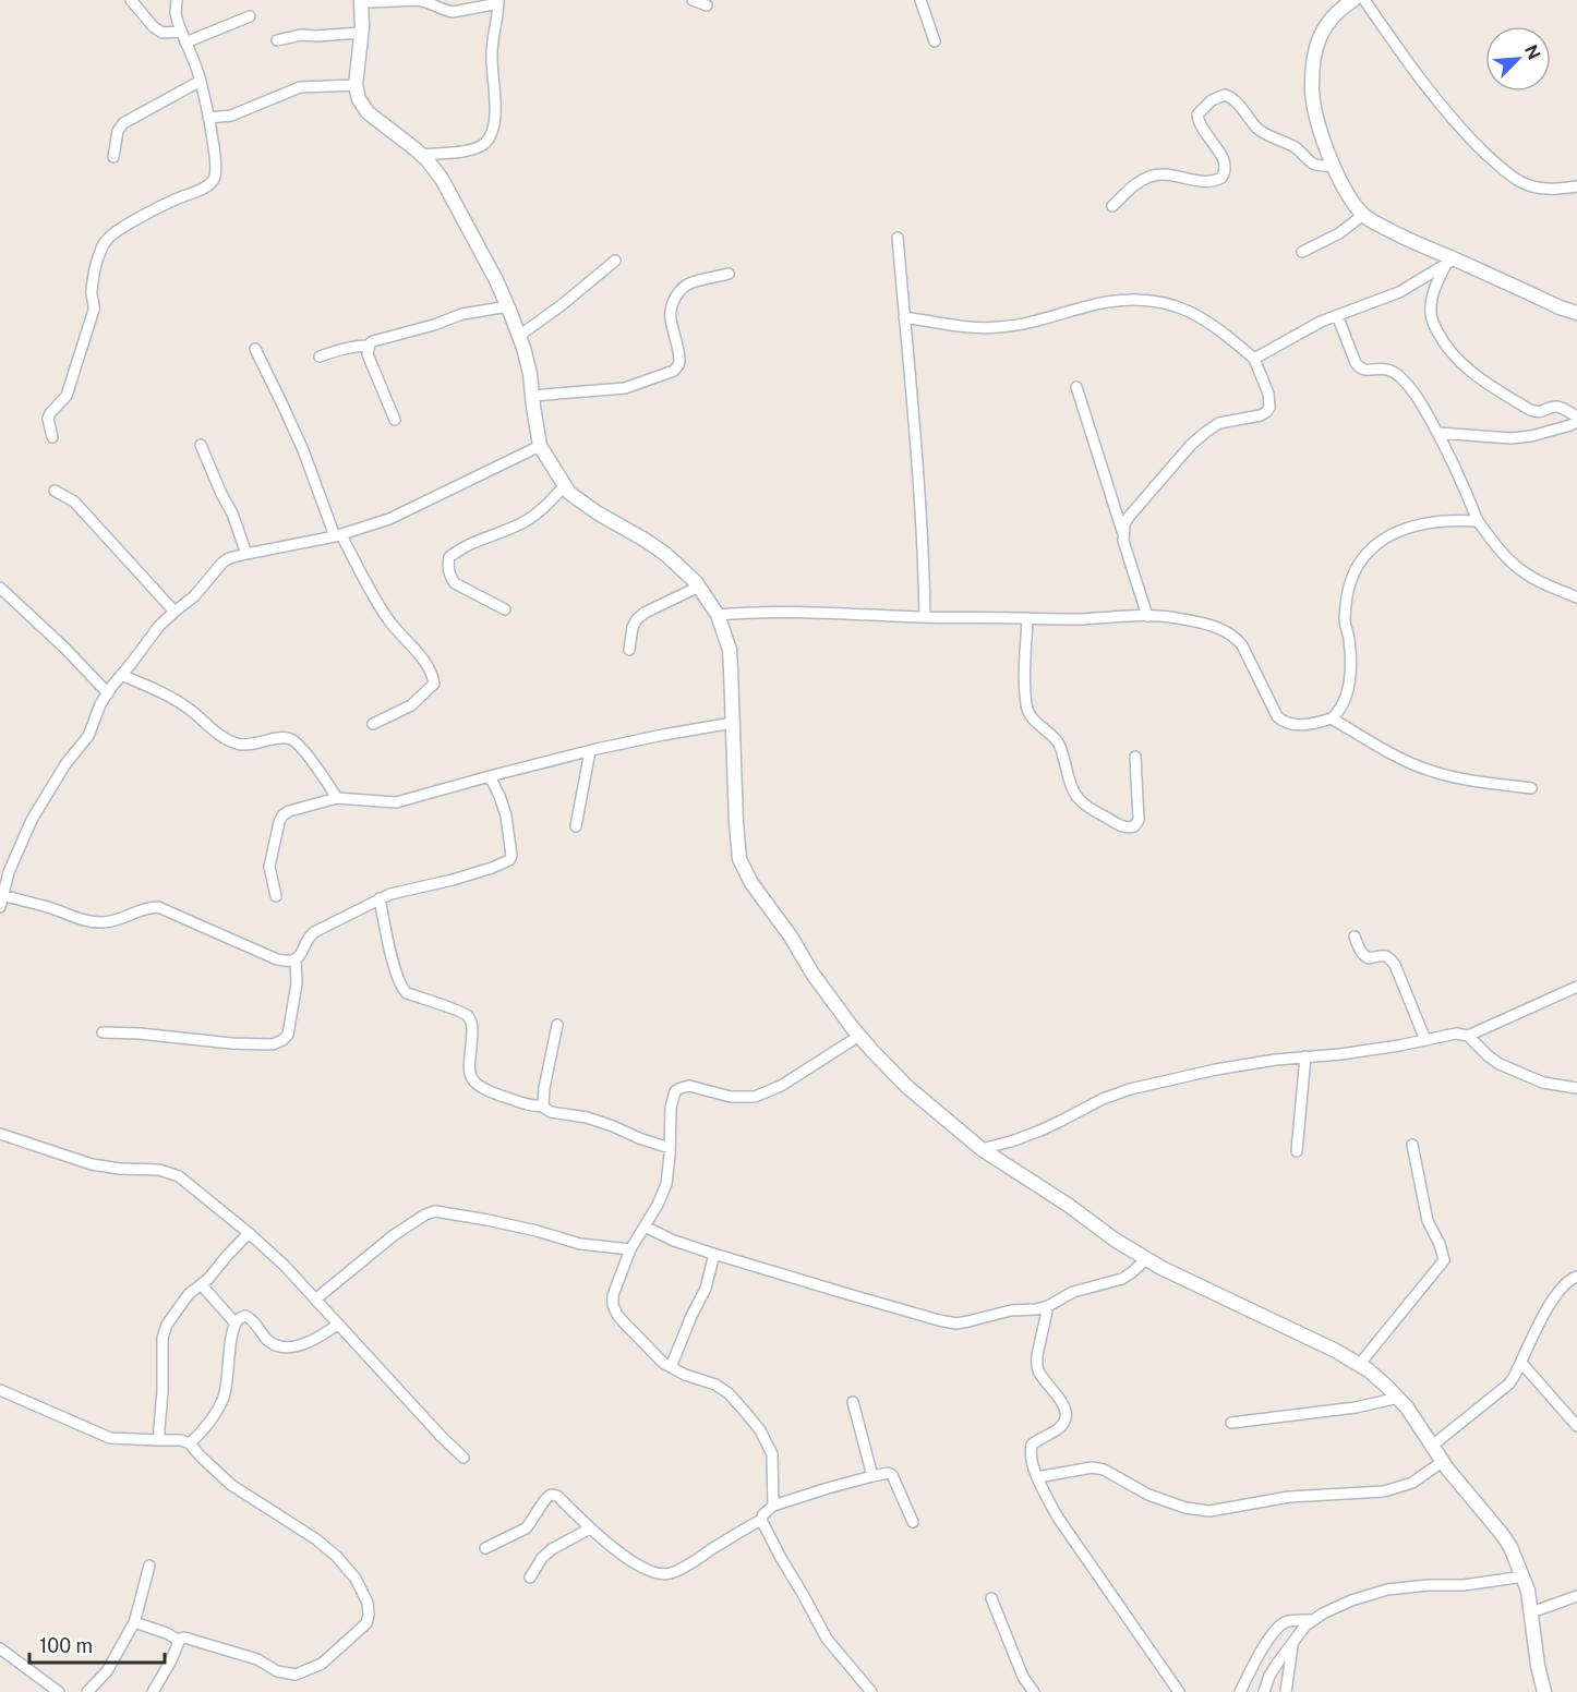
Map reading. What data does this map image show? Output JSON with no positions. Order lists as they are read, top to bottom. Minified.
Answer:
{"scale_bar":"100 m","north":"top right"}
